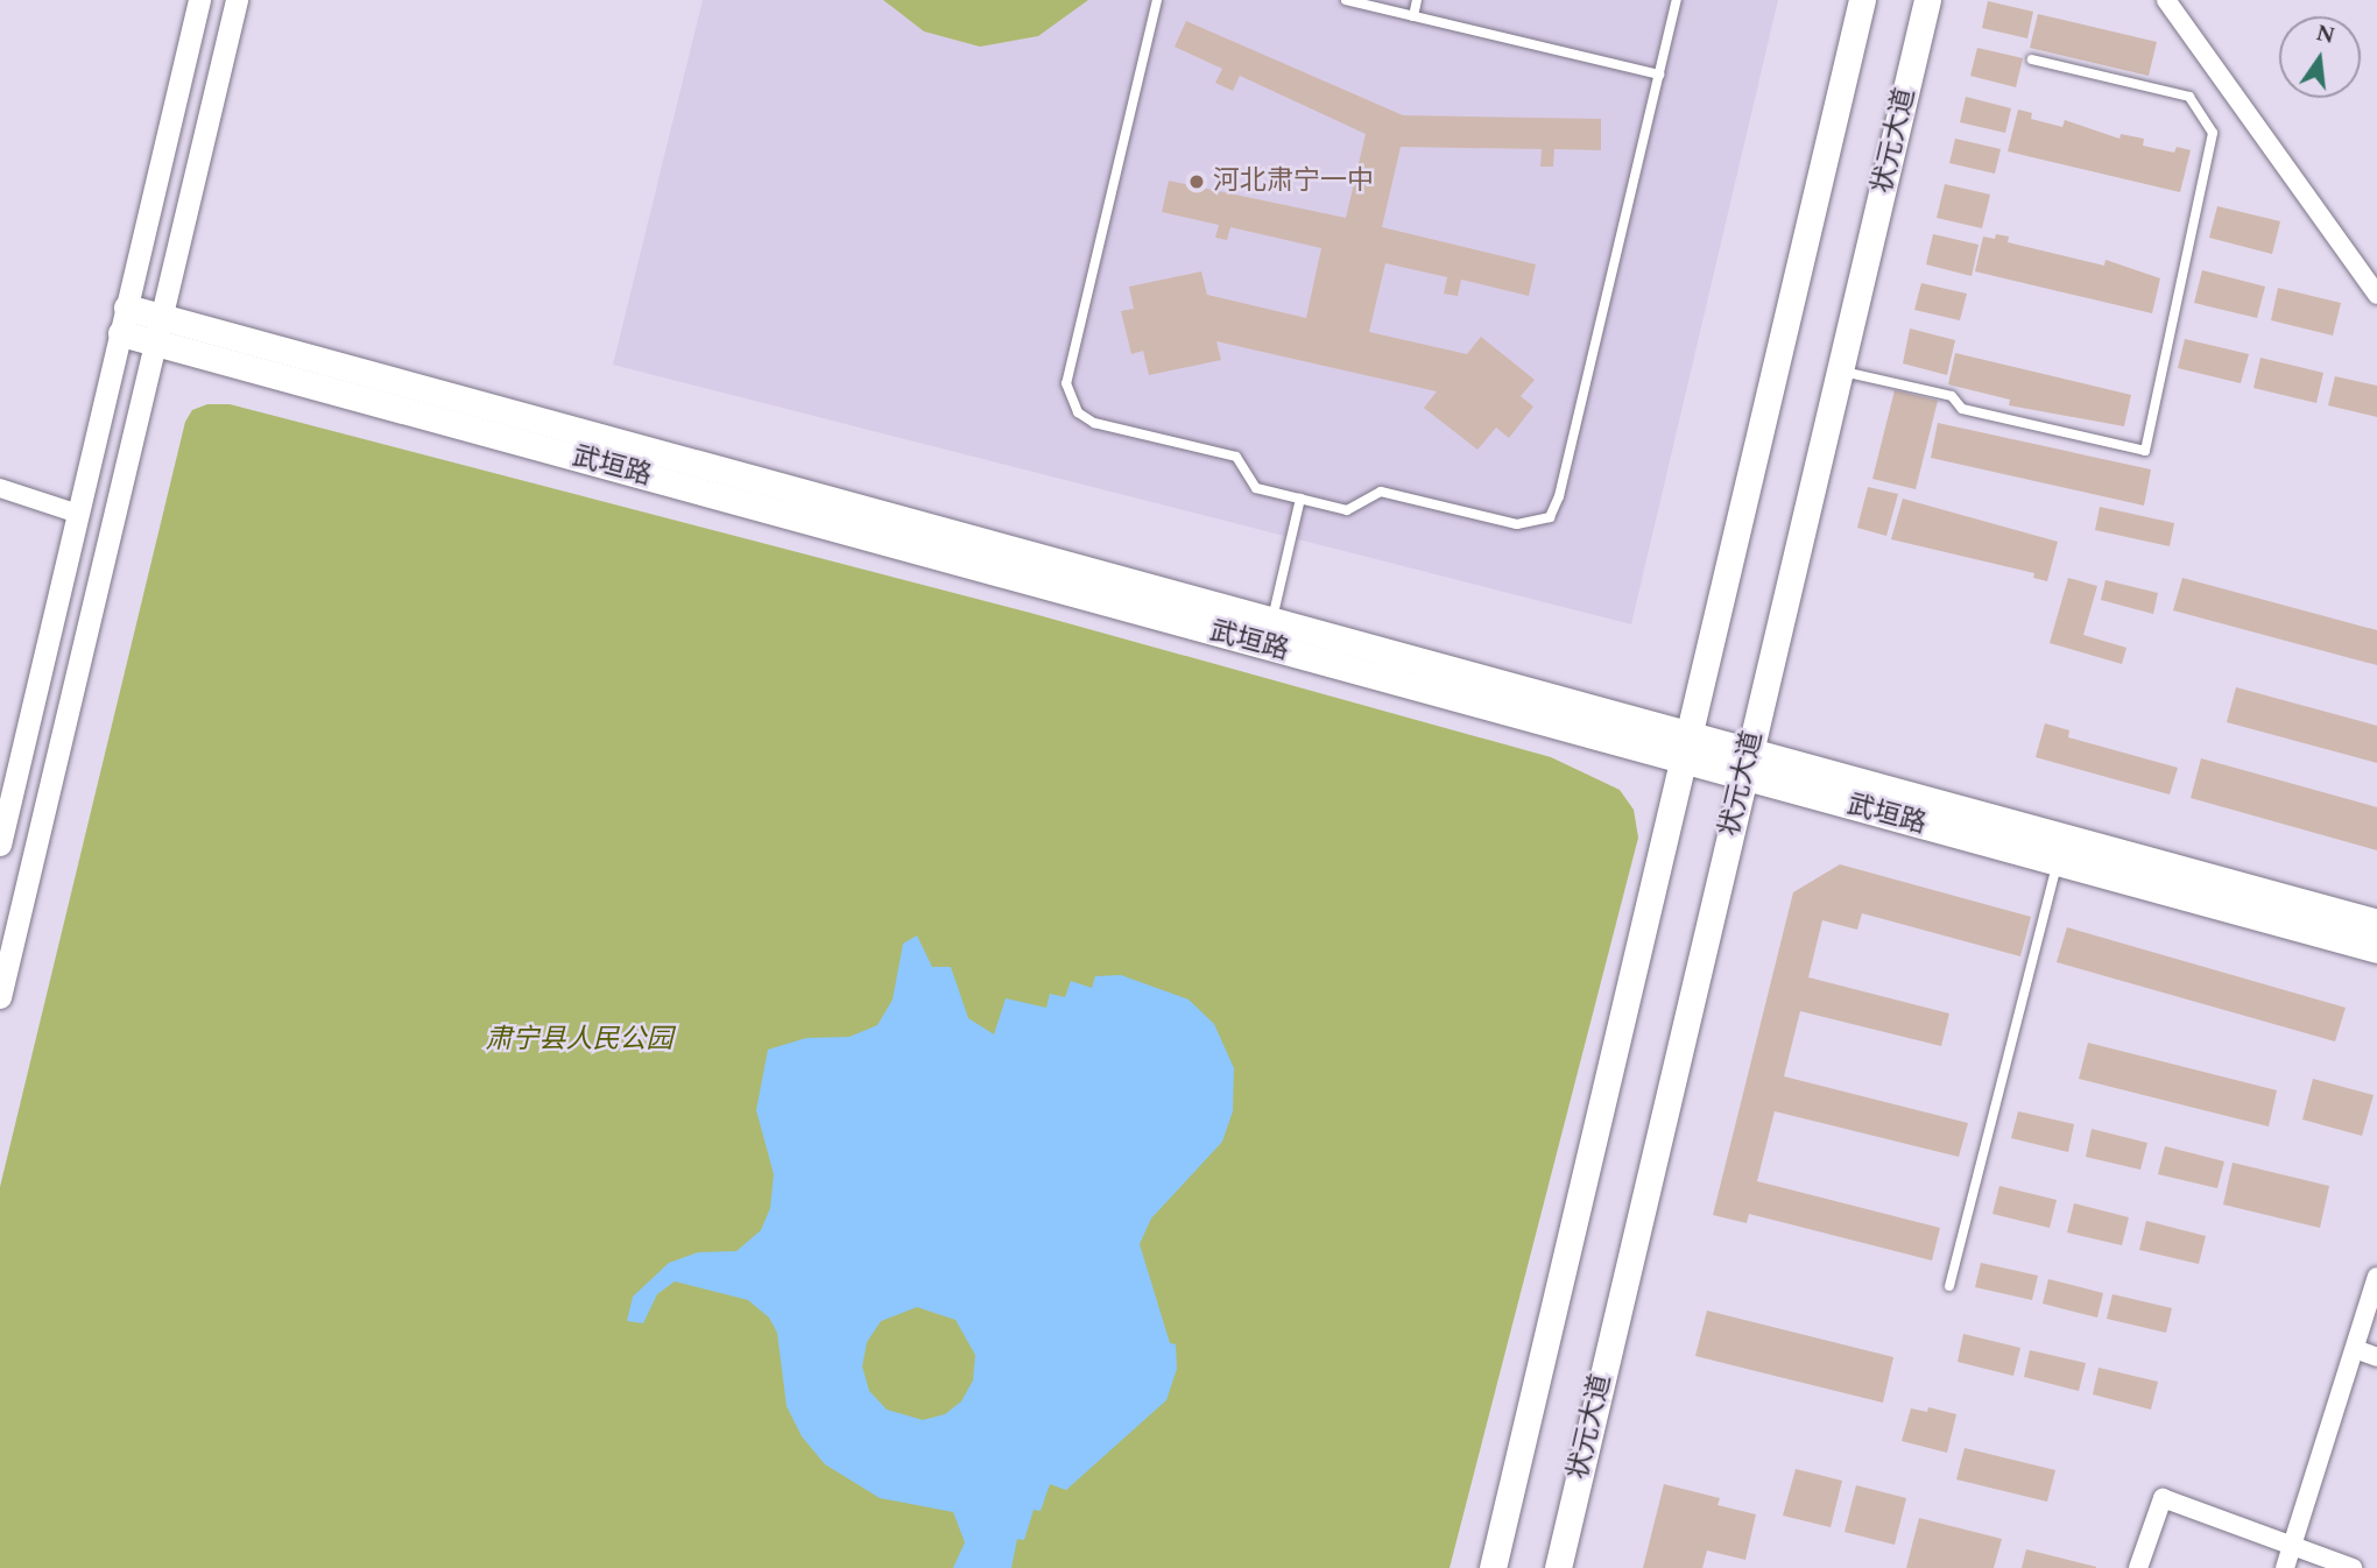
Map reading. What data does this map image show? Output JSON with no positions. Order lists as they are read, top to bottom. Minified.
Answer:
{"streets":{"main road":["状元大道","武垣路"]},"crossings":[["状元大道","武垣路"]],"parks":["肃宁县人民公园"],"places":["河北肃宁一中"],"north":"top"}
